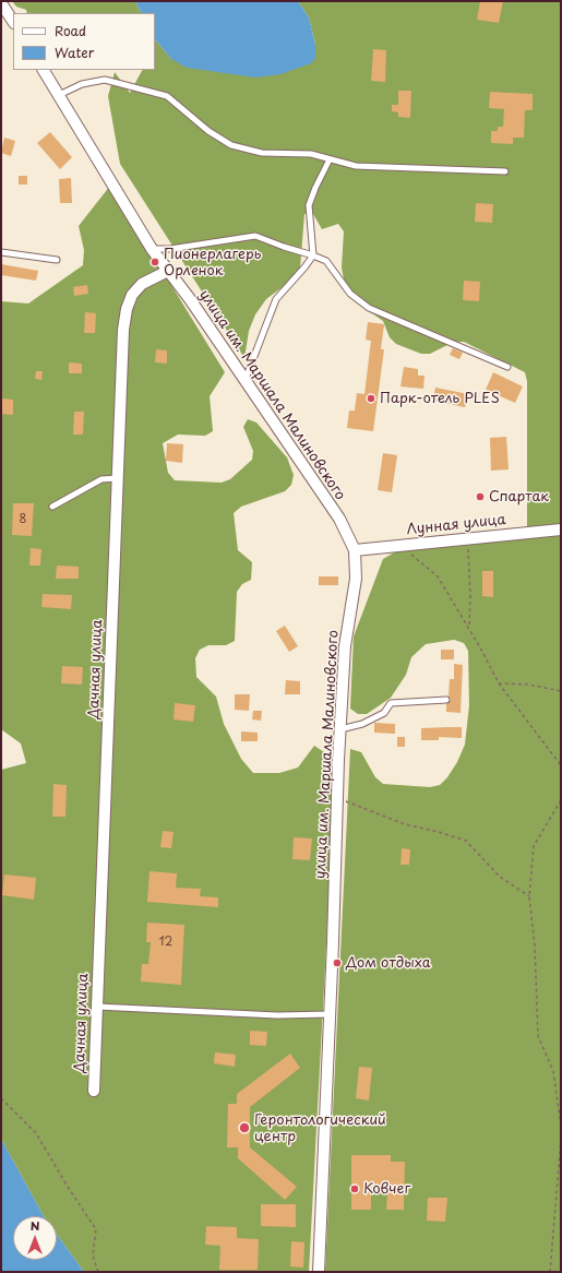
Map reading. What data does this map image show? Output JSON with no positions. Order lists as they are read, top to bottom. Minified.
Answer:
{"streets":{"street":["улица им. Маршала Малиновского","Лунная улица","Дачная улица"]},"crossings":[["улица им. Маршала Малиновского","Лунная улица"],["улица им. Маршала Малиновского","Дачная улица"]],"places":["Пионерлагерь Орленок","Парк-отель PLES","Спартак","Дом отдыха","Геронтологический центр","Ковчег"],"house_numbers":["8","12"],"legend":["Road","Water"],"north":"top"}
